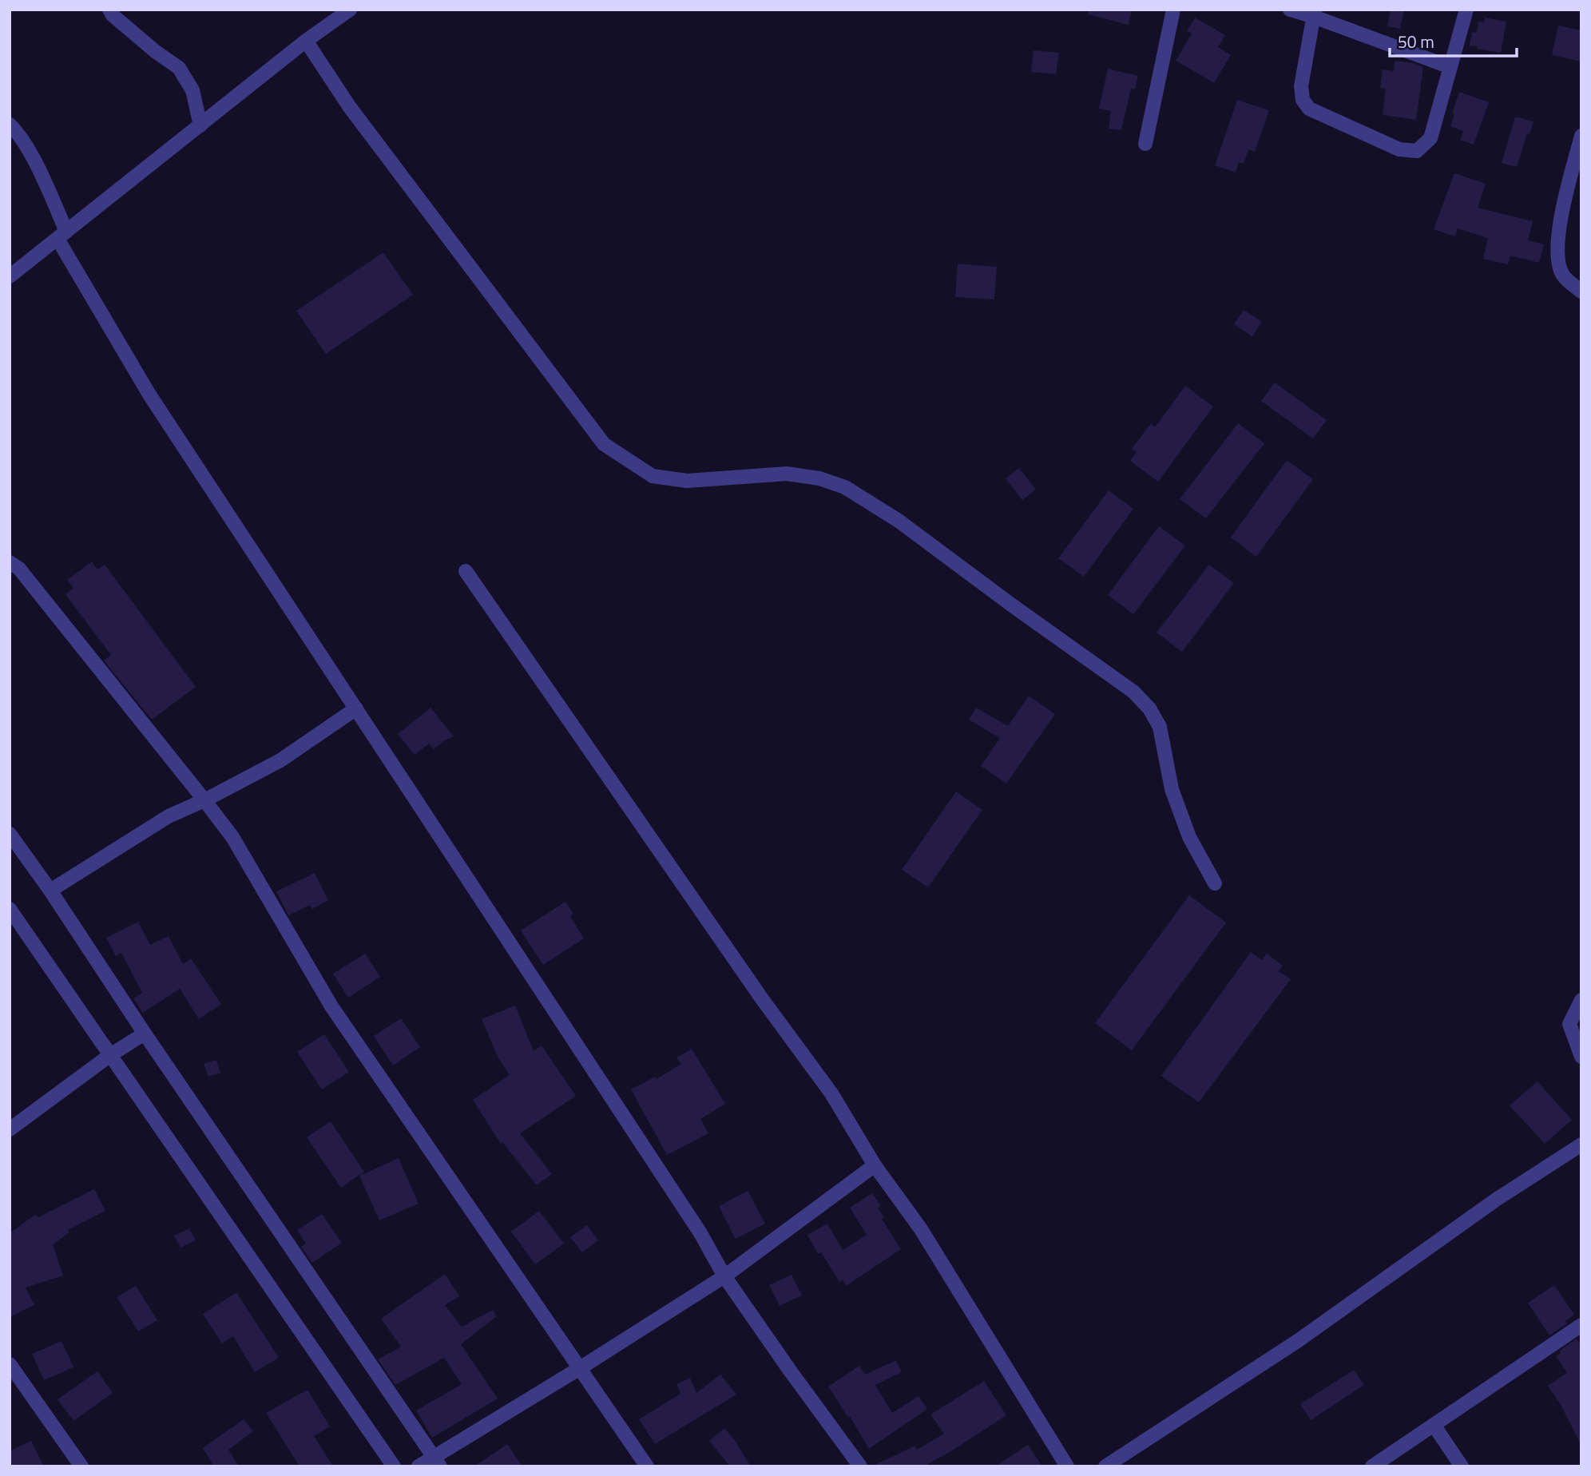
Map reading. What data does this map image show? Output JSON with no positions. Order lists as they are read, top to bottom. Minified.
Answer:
{"scale_bar":"50 m"}
